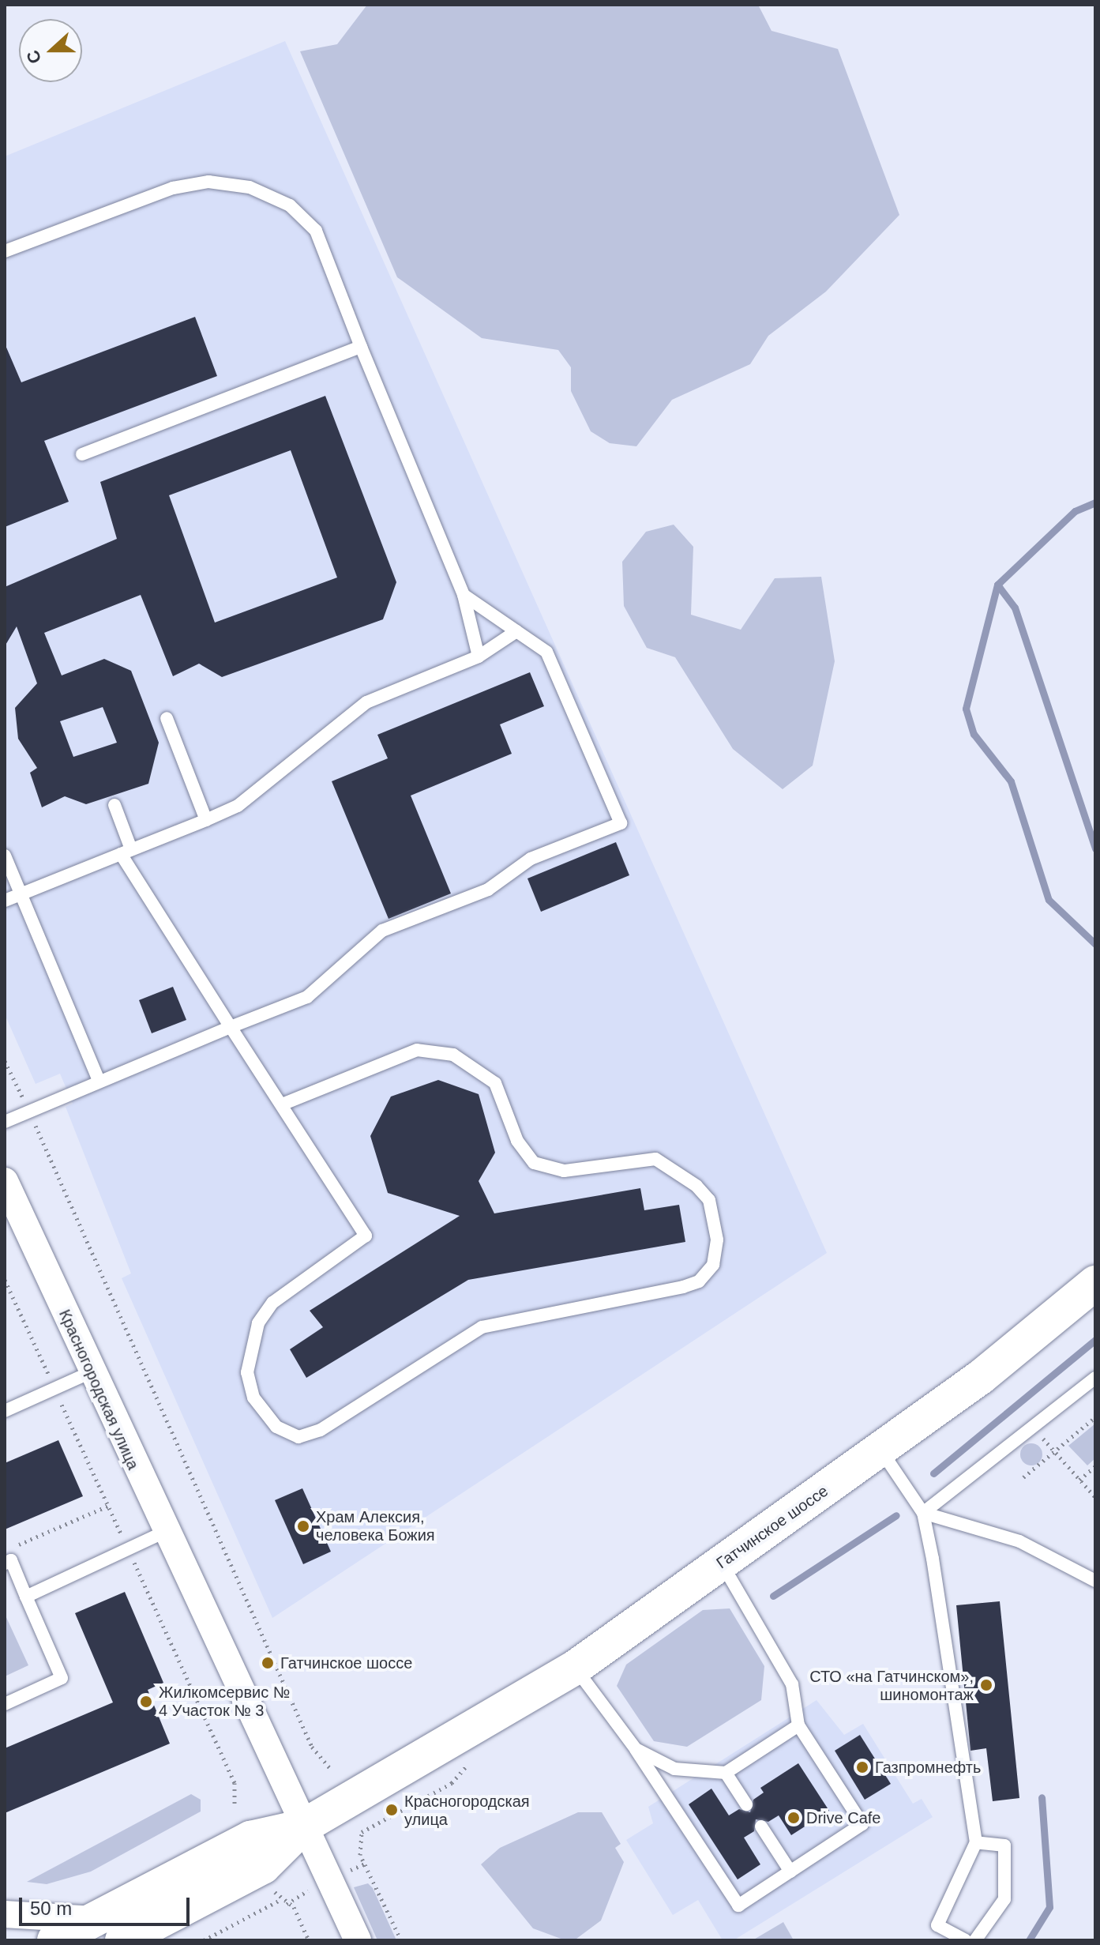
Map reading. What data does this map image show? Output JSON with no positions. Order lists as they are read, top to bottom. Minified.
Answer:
{"streets":{"main road":["Гатчинское шоссе"],"street":["Красногородская улица"]},"crossings":[["Красногородская улица","Гатчинское шоссе"]],"places":["Храм Алексия, человека Божия","Гатчинское шоссе","СТО «на Гатчинском», шиномонтаж","Жилкомсервис № 4 Участок № 3","Газпромнефть","Красногородская улица","Drive Cafe"],"scale_bar":"50 m","north":"left"}
